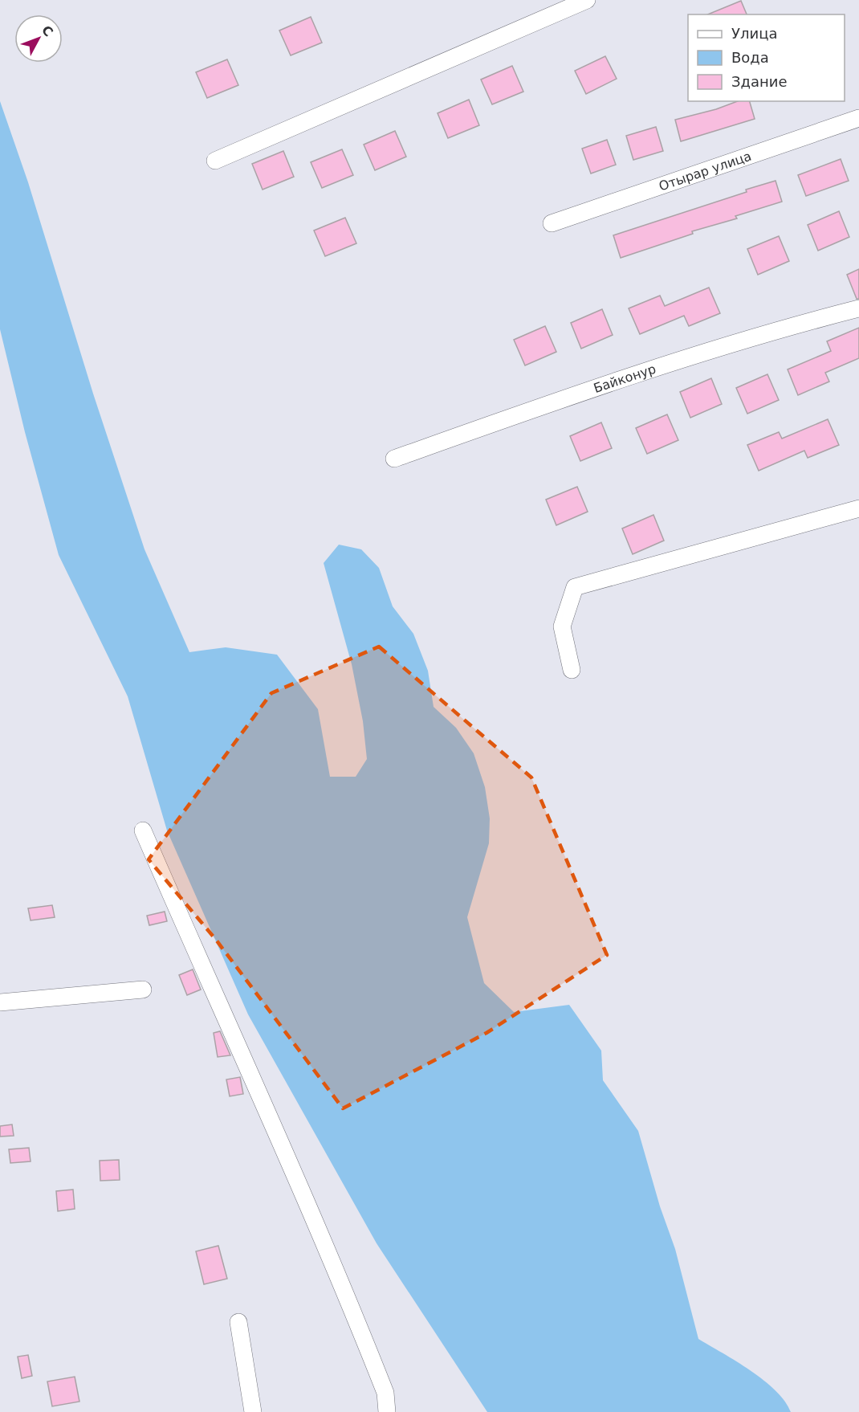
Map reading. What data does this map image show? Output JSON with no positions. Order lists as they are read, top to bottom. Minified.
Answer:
{"streets":{"street":["Отырар улица","Байконур"]},"legend":["Улица","Вода","Здание"],"north":"top right"}
